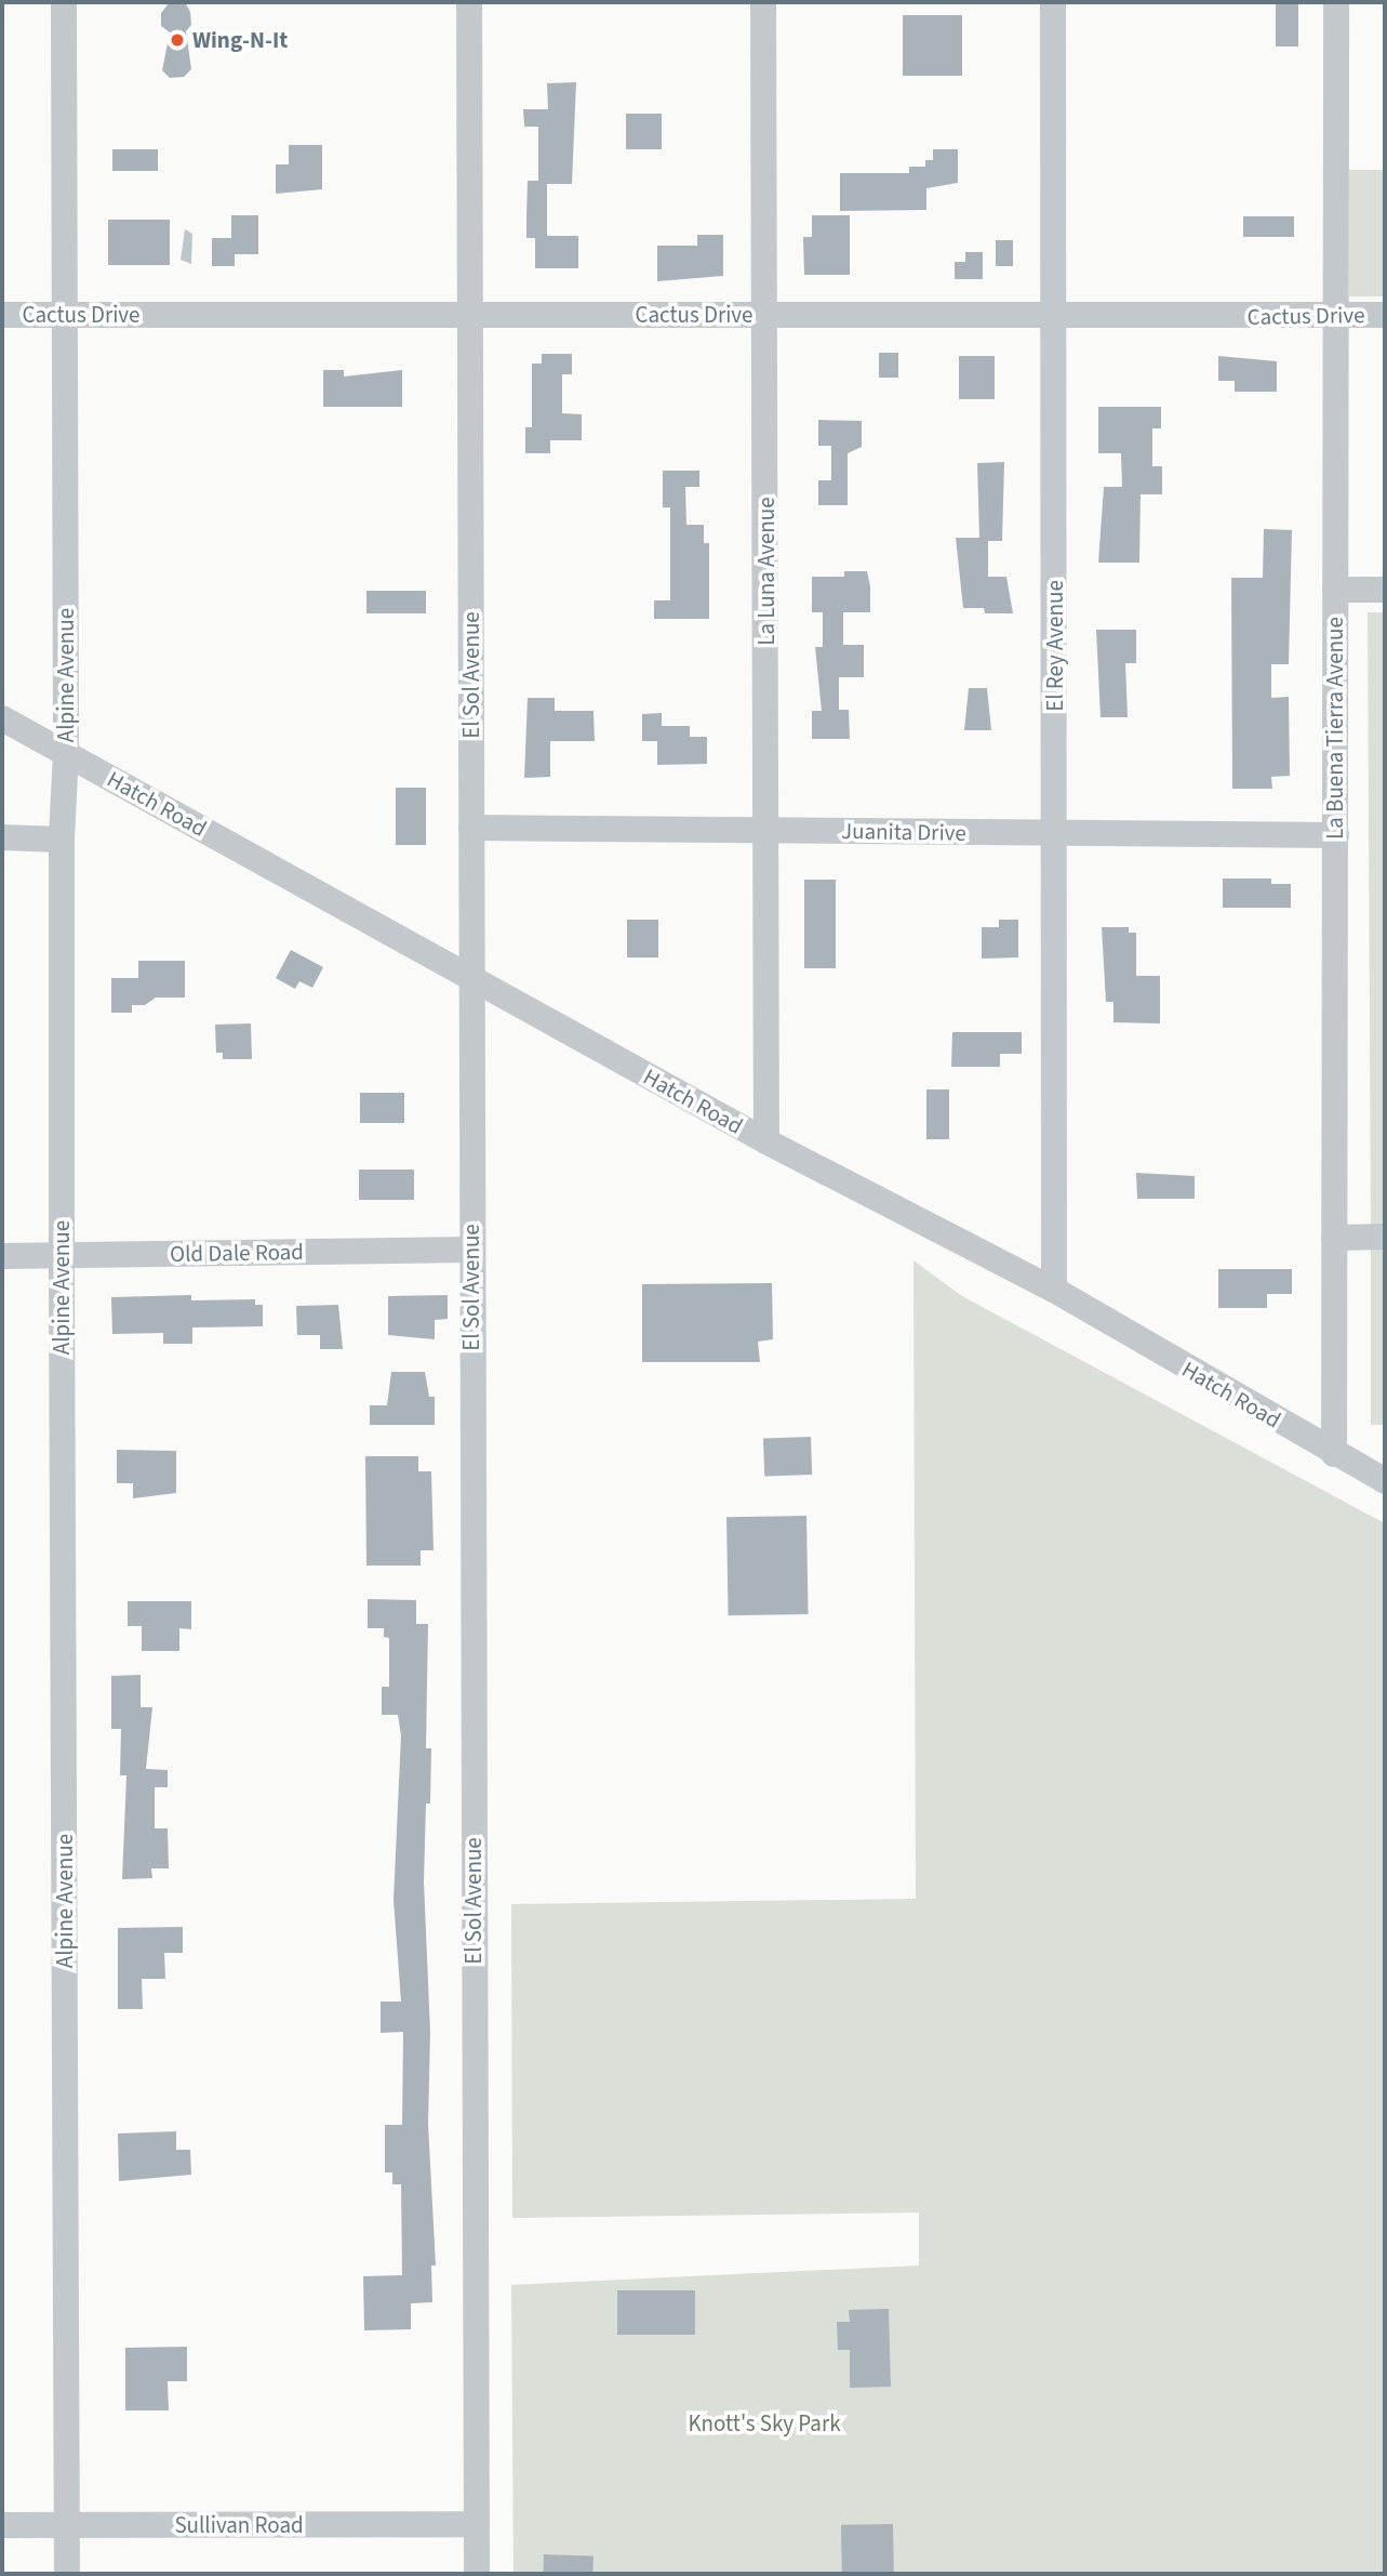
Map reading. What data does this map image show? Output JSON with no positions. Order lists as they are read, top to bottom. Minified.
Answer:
{"streets":{"street":["Cactus Drive","La Luna Avenue","El Rey Avenue","Alpine Avenue","El Sol Avenue","La Buena Tierra Avenue","Hatch Road","Juanita Drive","Old Dale Road","Sullivan Road"]},"crossings":[["Cactus Drive","La Luna Avenue"],["Cactus Drive","El Rey Avenue"],["Cactus Drive","Alpine Avenue"],["Cactus Drive","El Sol Avenue"],["Cactus Drive","La Buena Tierra Avenue"],["La Luna Avenue","Hatch Road"],["La Luna Avenue","Juanita Drive"],["El Rey Avenue","Hatch Road"],["El Rey Avenue","Juanita Drive"],["Alpine Avenue","Hatch Road"],["Alpine Avenue","Old Dale Road"],["Alpine Avenue","Sullivan Road"],["El Sol Avenue","Hatch Road"],["El Sol Avenue","Juanita Drive"],["El Sol Avenue","Old Dale Road"],["El Sol Avenue","Sullivan Road"],["La Buena Tierra Avenue","Hatch Road"],["La Buena Tierra Avenue","Juanita Drive"]],"parks":["Knott's Sky Park"],"places":["Wing-N-It"]}
